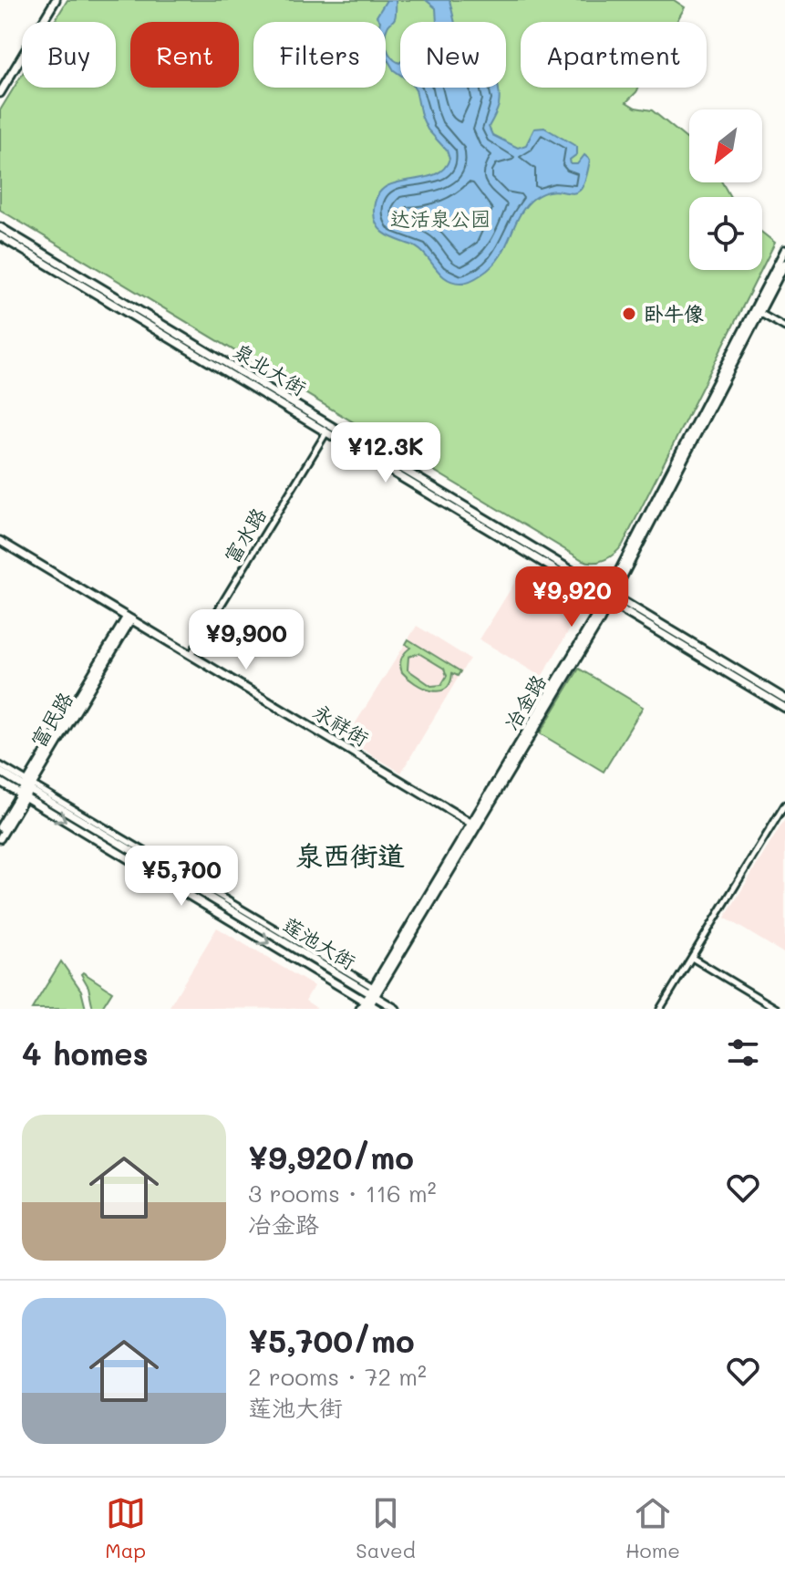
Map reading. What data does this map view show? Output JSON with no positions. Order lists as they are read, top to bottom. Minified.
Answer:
{"streets":{"main road":["泉北大街","冶金路","富民路","永祥街","莲池大街"],"street":["富水路"]},"crossings":[["泉北大街","富水路"],["泉北大街","冶金路"],["富水路","永祥街"],["冶金路","永祥街"],["冶金路","莲池大街"],["富民路","永祥街"],["富民路","莲池大街"]],"districts":["泉西街道"],"parks":["达活泉公园"],"places":["卧牛像"],"north":"bottom left","page":{"chip":["Buy","Rent","Filters","New","Apartment"],"price":["¥12.3K","¥9,920","¥9,900","¥5,700"],"heading":"4 homes","list":[{"name":"¥9,920/mo","note":"3 rooms · 116 m² · 冶金路"},{"name":"¥5,700/mo","note":"2 rooms · 72 m² · 莲池大街"}],"tabs":["Map","Saved","Home"]}}
